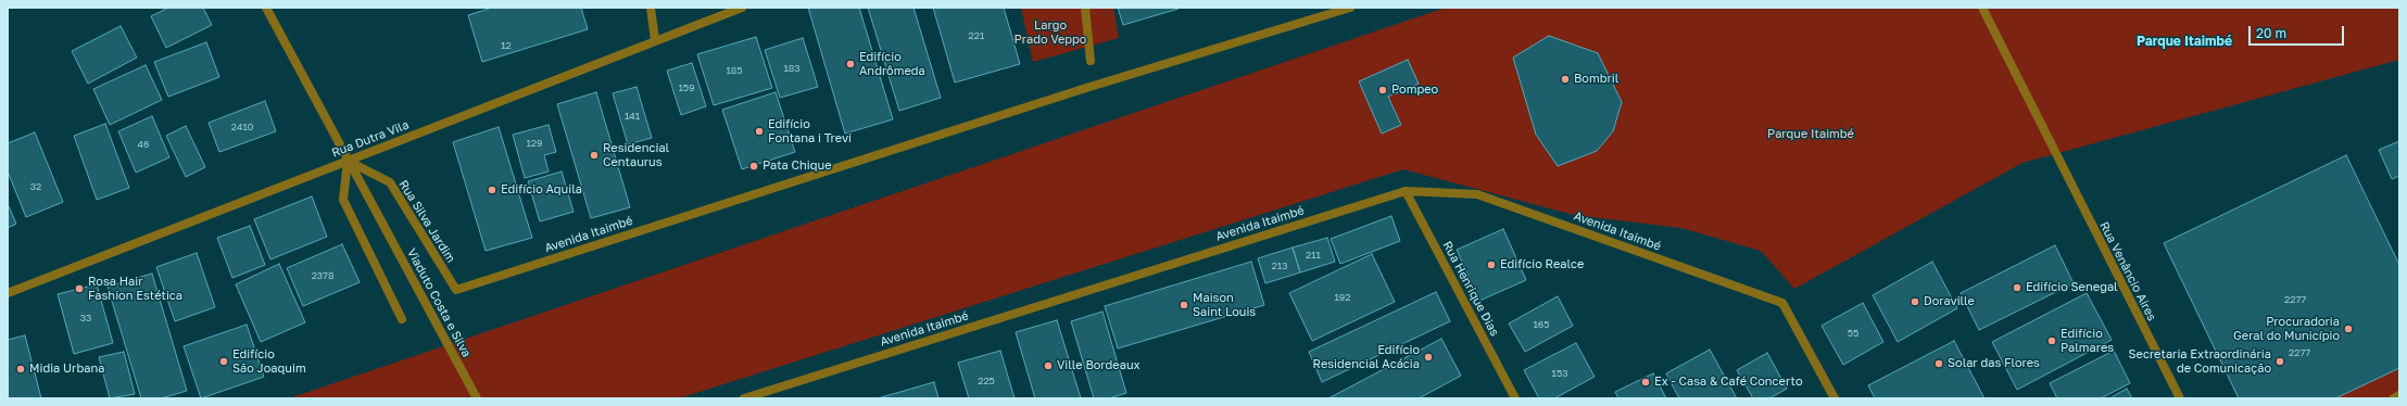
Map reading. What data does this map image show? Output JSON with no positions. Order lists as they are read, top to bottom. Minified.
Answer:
{"streets":{"street":["Rua Dutra Vila","Rua Silva Jardim","Avenida Itaimbé","Rua Venâncio Aires","Rua Henrique Dias","Viaduto Costa e Silva"]},"crossings":[["Rua Dutra Vila","Rua Silva Jardim"],["Rua Dutra Vila","Viaduto Costa e Silva"],["Rua Silva Jardim","Avenida Itaimbé"],["Rua Silva Jardim","Viaduto Costa e Silva"],["Avenida Itaimbé","Rua Henrique Dias"]],"districts":["Parque Itaimbé"],"parks":["Largo Prado Veppo","Parque Itaimbé"],"places":["Edifício Andrômeda","Bombril","Pompeo","Edifício Fontana i Trevi","Residencial Centaurus","Pata Chique","Edifício Aquila","Edifício Realce","Edifício Senegal","Rosa Hair Fashion Estética","Doraville","Maison Saint Louis","Procuradoria Geral do Município","Edifício Palmares","Edifício Residencial Acácia","Edifício São Joaquim","Secretaria Extraordinária de Comunicação","Solar das Flores","Ville Bordeaux","Midia Urbana","Ex - Casa & Café Concerto"],"house_numbers":["221","12","183","185","159","141","2410","129","46","32","211","213","2378","192","2277","33","165","55","2277","153","225"],"scale_bar":"20 m"}
